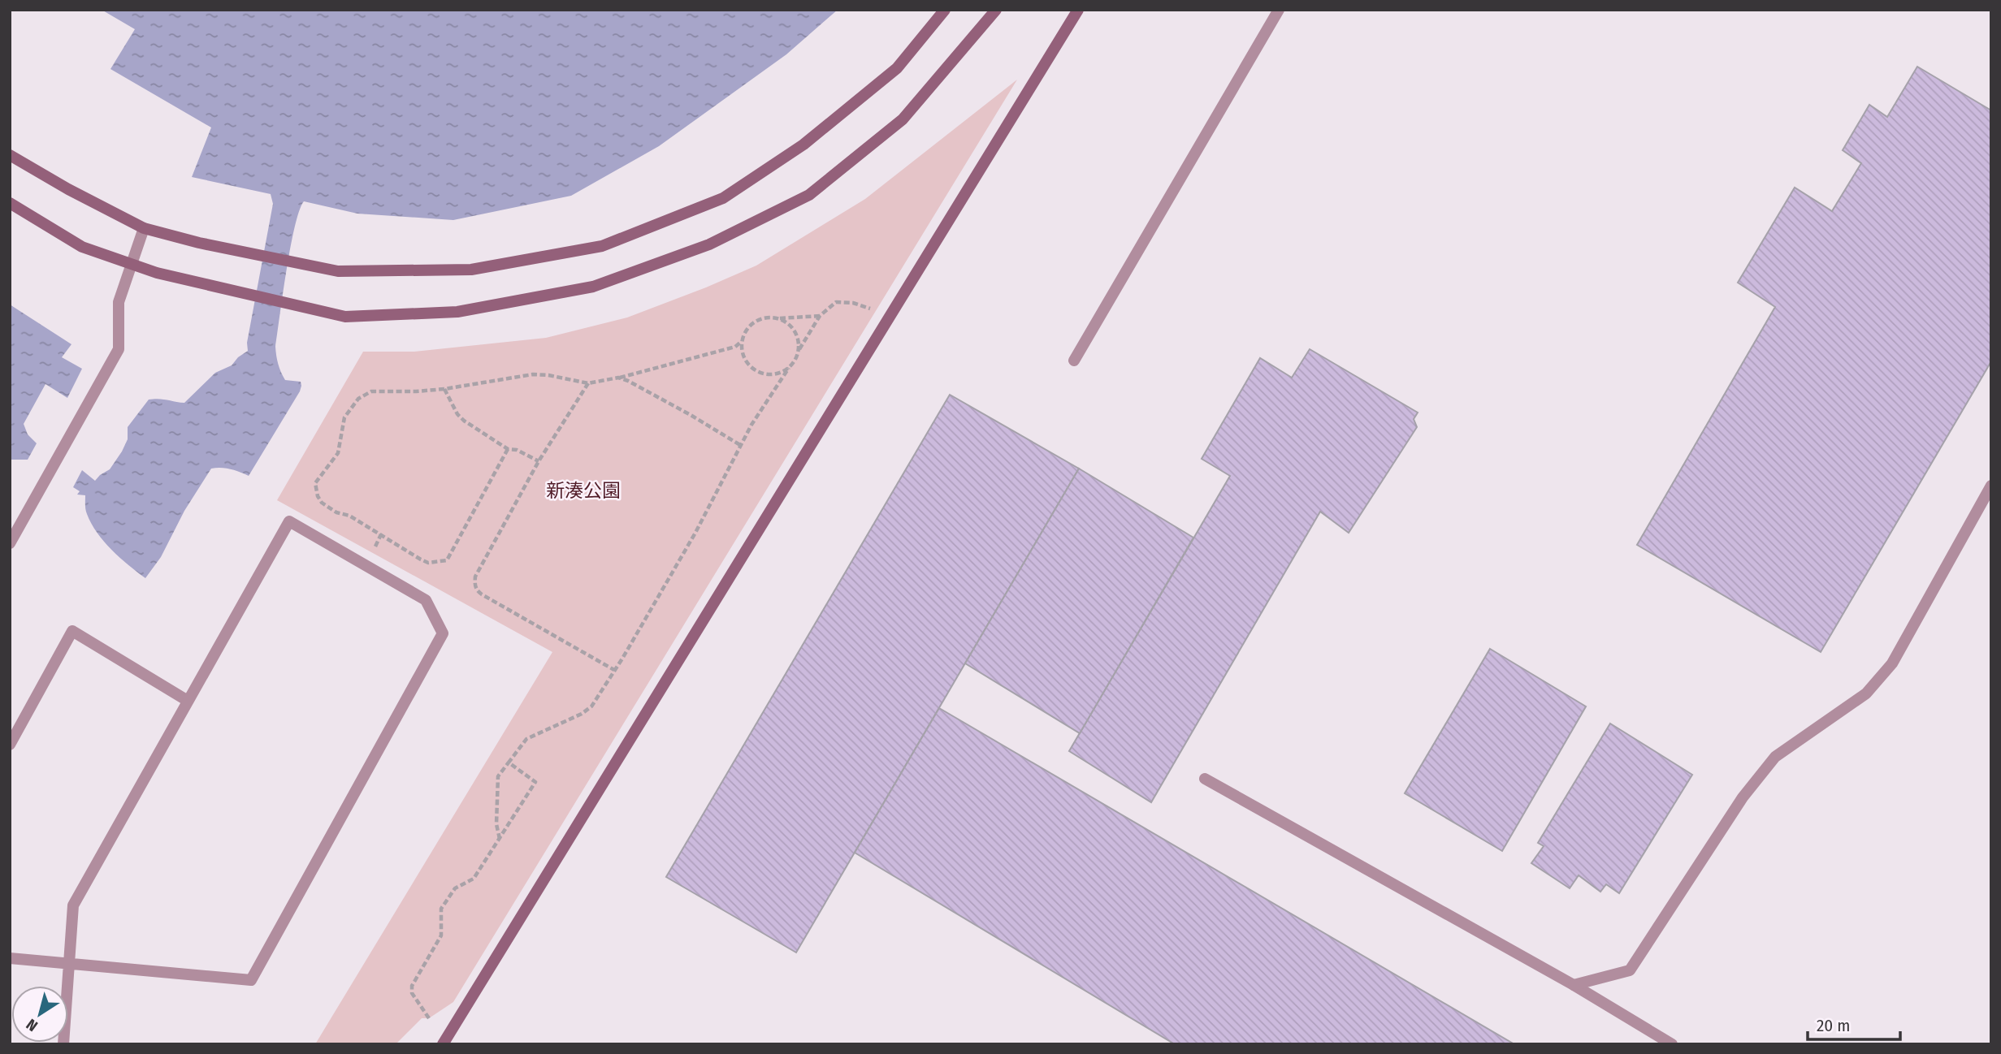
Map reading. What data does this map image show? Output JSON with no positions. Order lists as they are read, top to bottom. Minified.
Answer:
{"parks":["新湊公園"],"scale_bar":"20 m","north":"bottom left"}
